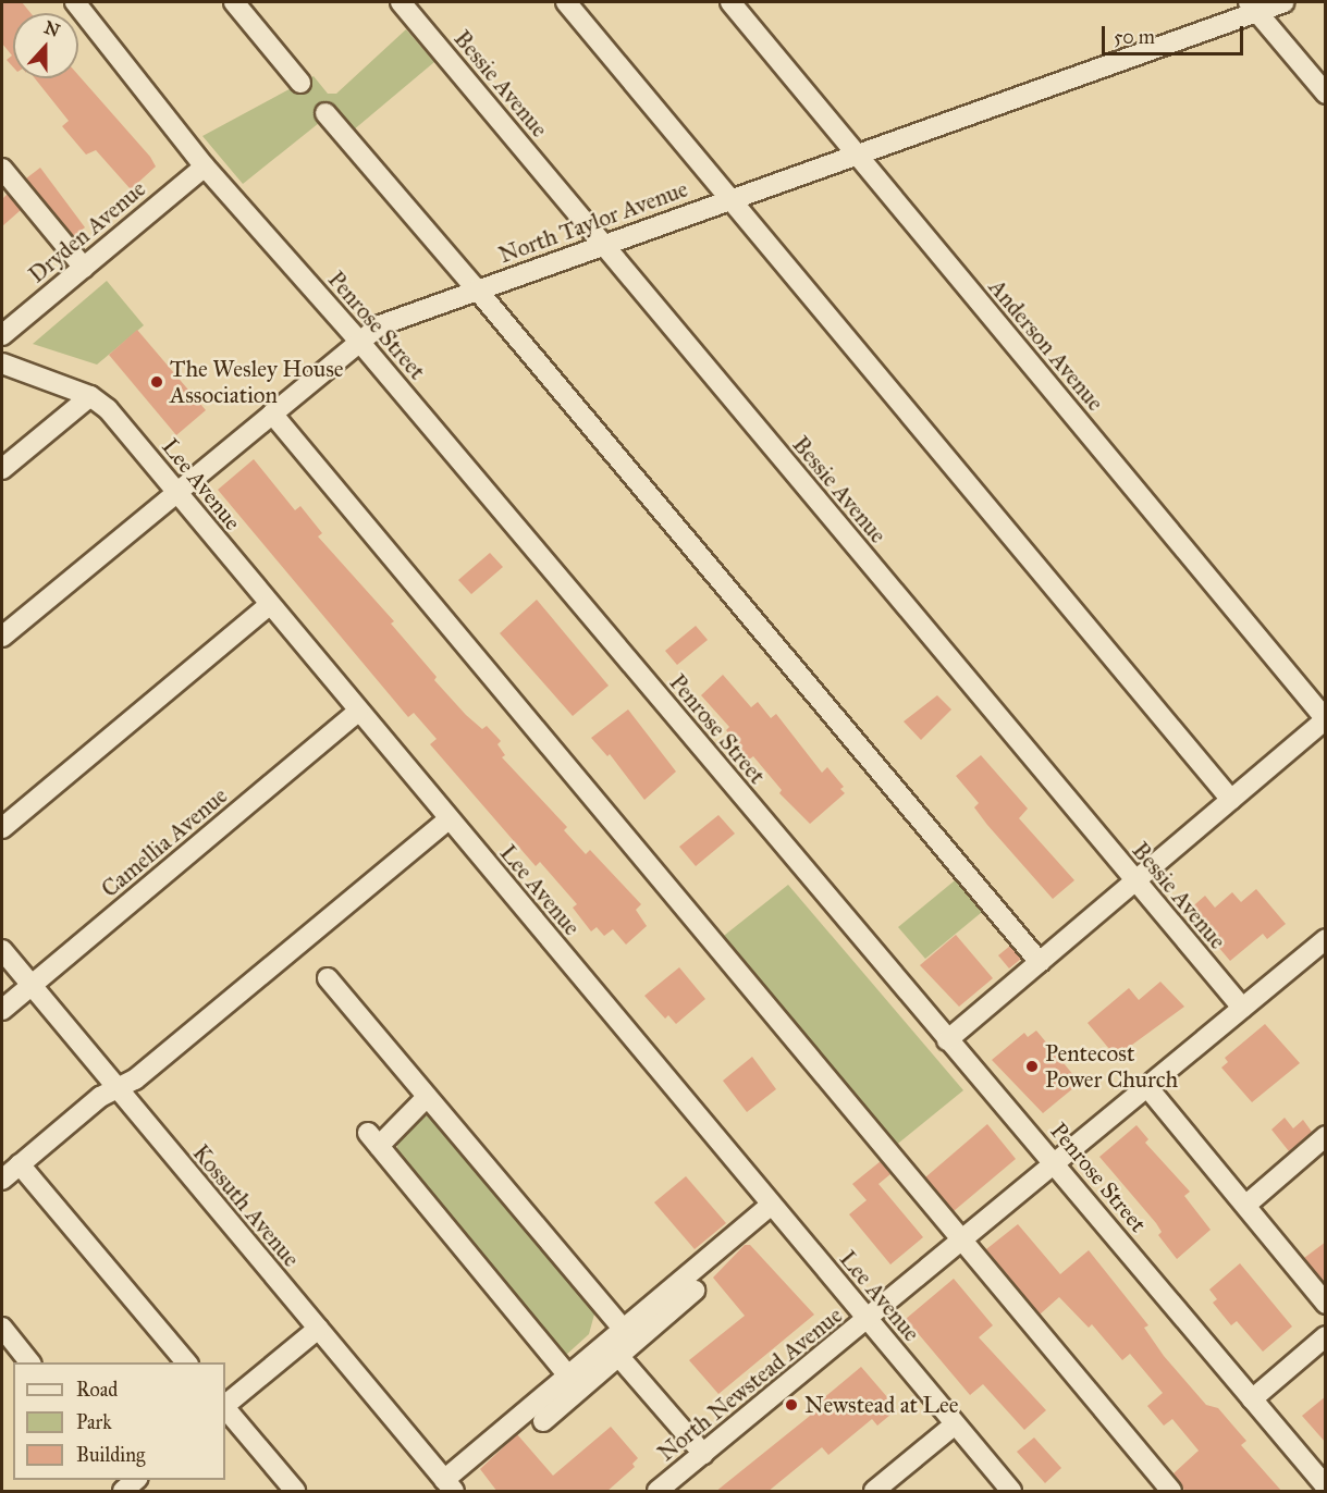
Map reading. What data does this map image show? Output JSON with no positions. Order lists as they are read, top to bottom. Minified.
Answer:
{"streets":{"street":["Bessie Avenue","North Taylor Avenue","Dryden Avenue","Penrose Street","Anderson Avenue","Lee Avenue","Camellia Avenue","Kossuth Avenue","North Newstead Avenue"]},"crossings":[["Bessie Avenue","North Taylor Avenue"],["Bessie Avenue","North Newstead Avenue"],["North Taylor Avenue","Penrose Street"],["North Taylor Avenue","Anderson Avenue"],["North Taylor Avenue","Lee Avenue"],["Dryden Avenue","Penrose Street"],["Penrose Street","North Newstead Avenue"],["Lee Avenue","Camellia Avenue"],["Lee Avenue","North Newstead Avenue"],["Camellia Avenue","Kossuth Avenue"]],"places":["The Wesley House Association","Pentecost Power Church","Newstead at Lee"],"legend":["Road","Park","Building"],"scale_bar":"50 m","north":"top"}
